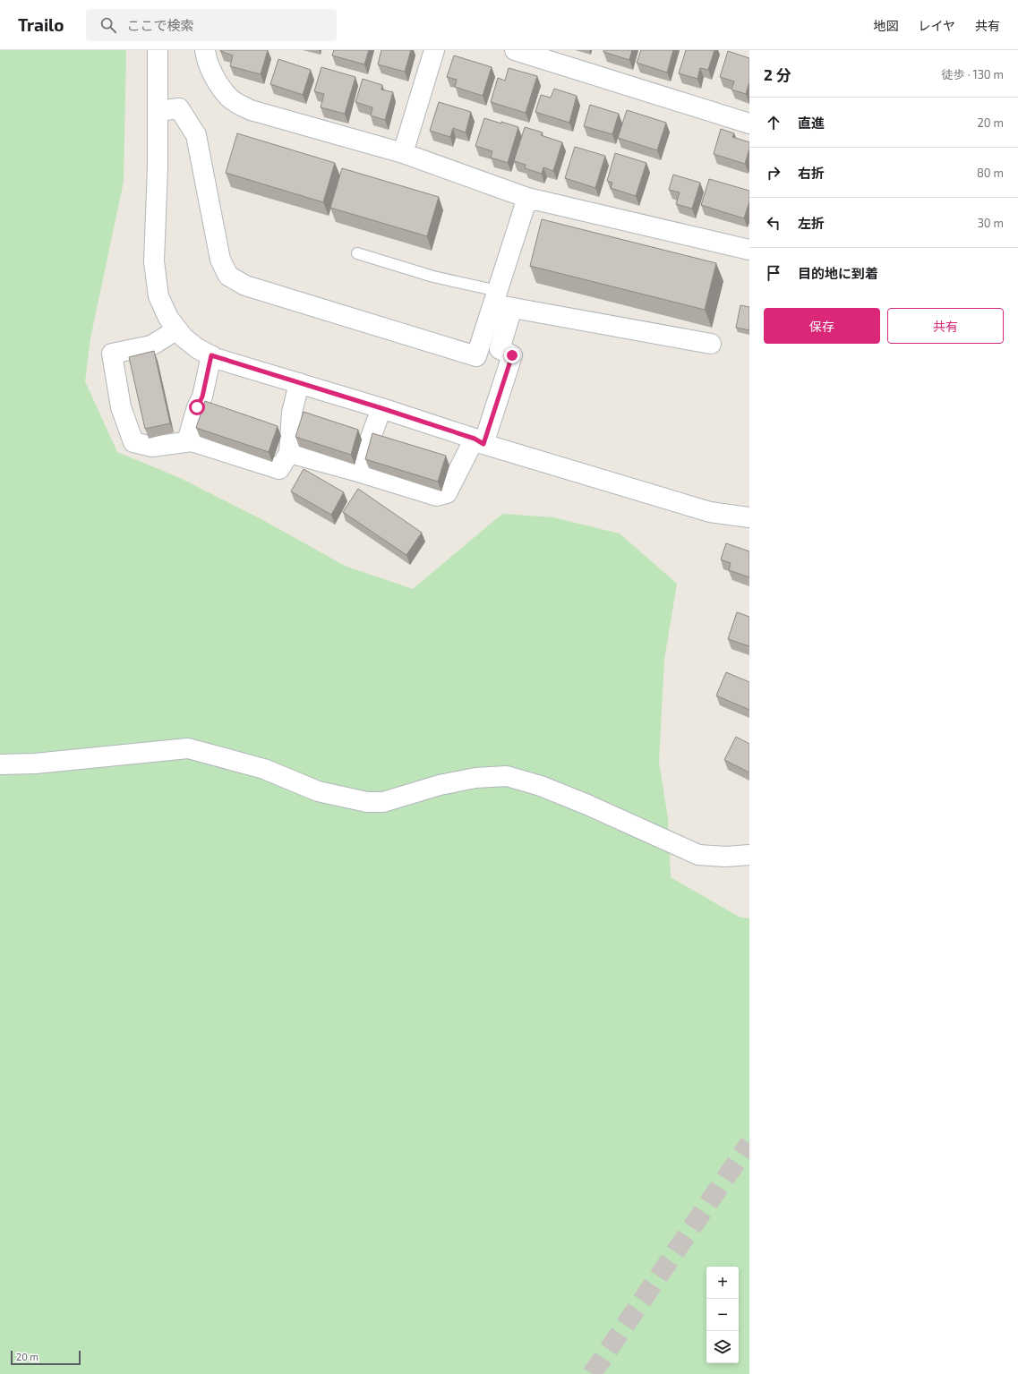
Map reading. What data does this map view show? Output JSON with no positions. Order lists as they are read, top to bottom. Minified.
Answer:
{"scale_bar":"20 m","page":{"header":"Trailo","search":"ここで検索","nav":["地図","レイヤ","共有"],"heading":["2 分","徒歩 · 130 m"],"list":[["直進","20 m"],["右折","80 m"],["左折","30 m"],"目的地に到着"],"buttons":["保存","共有"],"map_buttons":["+","−"],"scale":"20 m"}}
